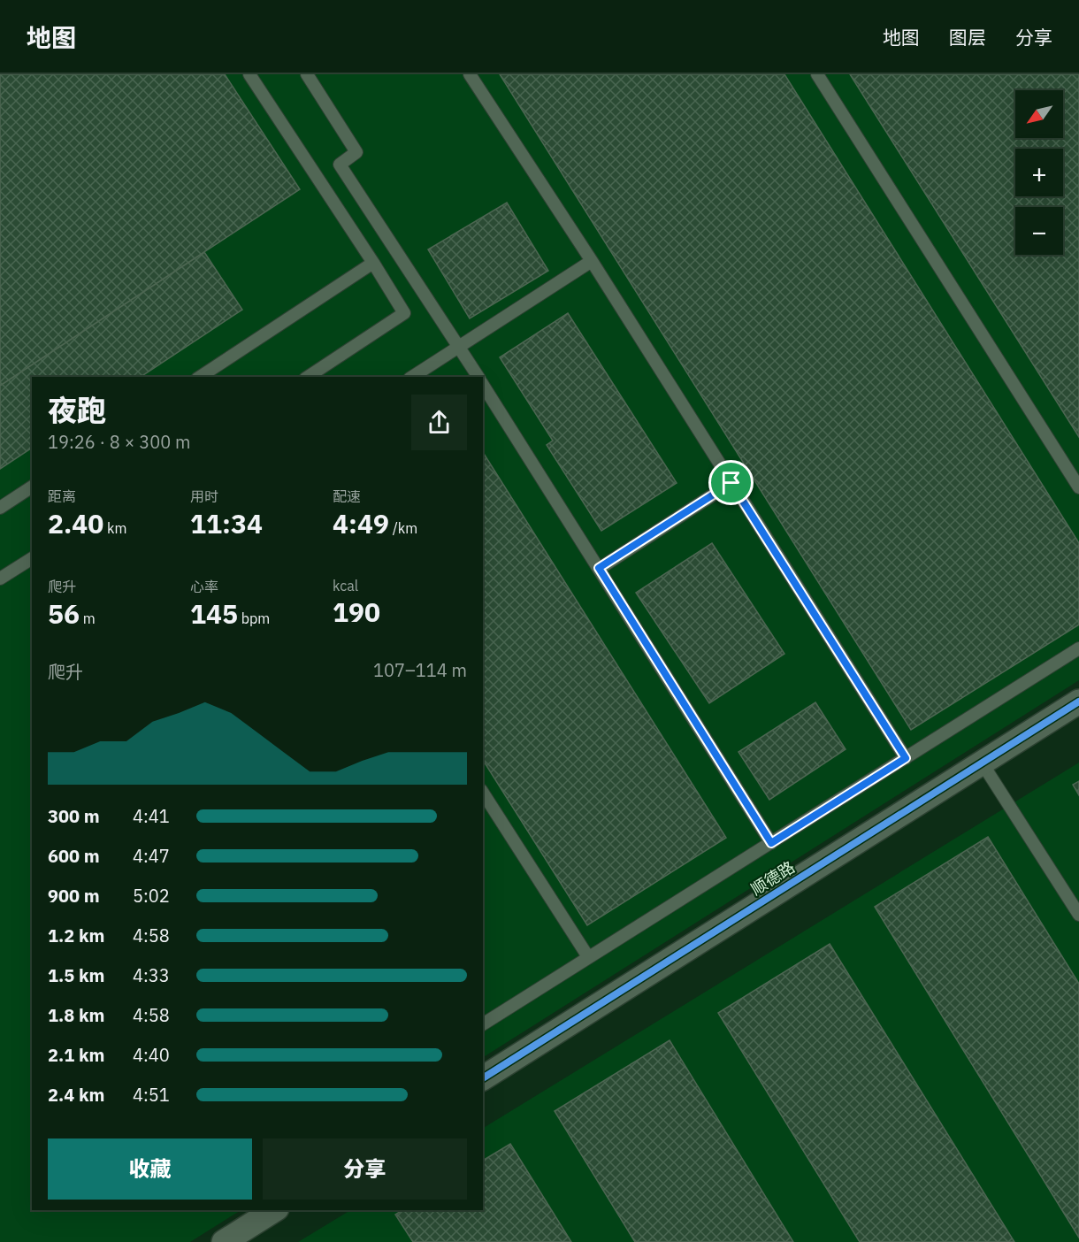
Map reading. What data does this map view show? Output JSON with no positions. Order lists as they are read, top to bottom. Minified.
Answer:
{"streets":{"street":["顺德路"]},"north":"bottom left","page":{"header":"地图","nav":["地图","图层","分享"],"map_buttons":["+","−"],"heading":["夜跑","19:26 · 8 × 300 m"],"stats":[["距离","2.40 km"],["用时","11:34"],["配速","4:49 /km"],["爬升","56 m"],["心率","145 bpm"],["kcal","190"]],"chart":["爬升","107–114 m"],"list":[{"name":"300 m","note":"4:41"},{"name":"600 m","note":"4:47"},{"name":"900 m","note":"5:02"},{"name":"1.2 km","note":"4:58"},{"name":"1.5 km","note":"4:33"},{"name":"1.8 km","note":"4:58"},{"name":"2.1 km","note":"4:40"},{"name":"2.4 km","note":"4:51"}],"buttons":["收藏","分享"]}}
